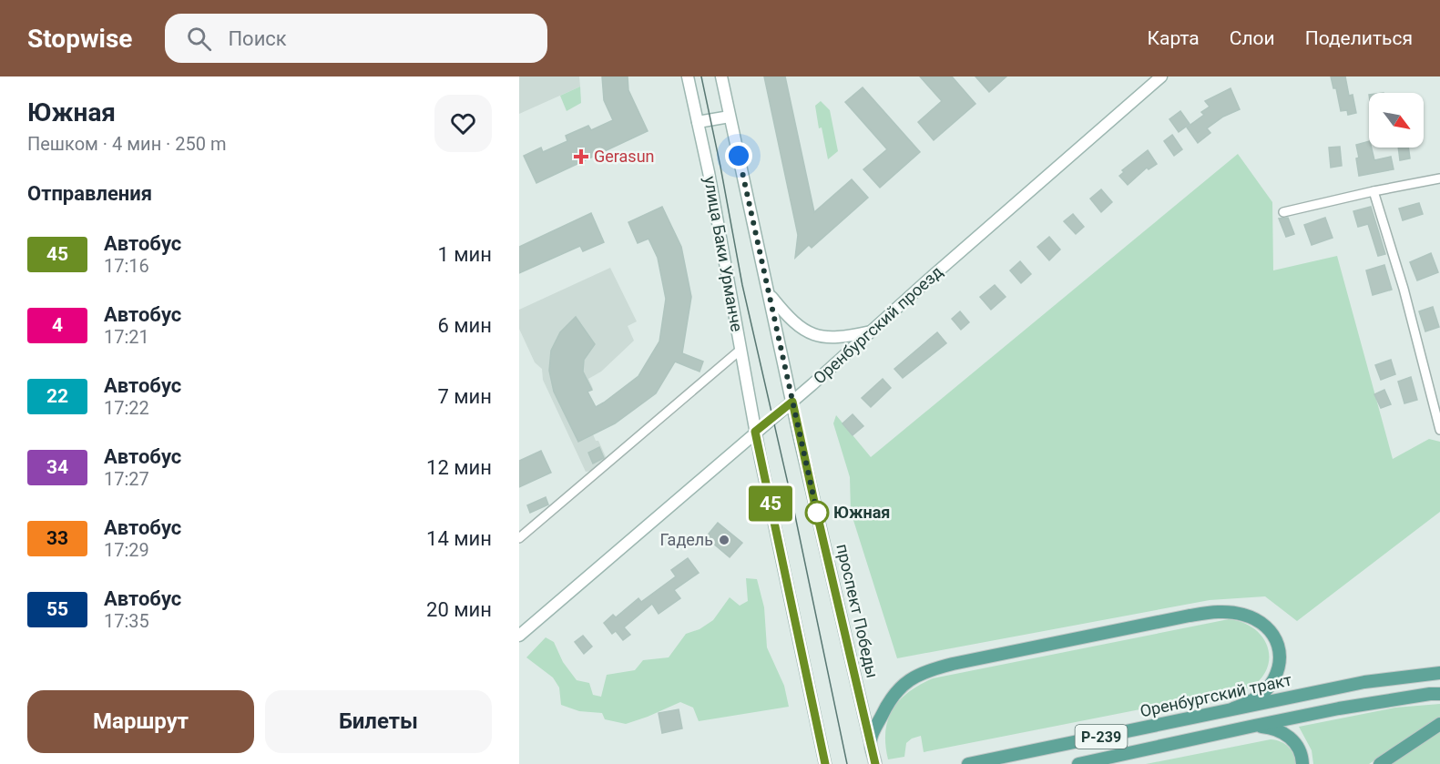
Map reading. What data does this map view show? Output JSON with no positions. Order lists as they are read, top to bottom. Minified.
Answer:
{"streets":{"main road":["улица Баки Урманче","Оренбургский проезд","проспект Победы","Оренбургский тракт","Р-239"]},"crossings":[["улица Баки Урманче","Оренбургский проезд"],["улица Баки Урманче","проспект Победы"],["Оренбургский проезд","проспект Победы"]],"places":{"health":["Gerasun"],"other":["Южная","Гадель"]},"lines":["bus line 45"],"north":"bottom right","page":{"header":"Stopwise","search":"Поиск","nav":["Карта","Слои","Поделиться"],"heading":[["Южная","Пешком · 4 мин · 250 m"],"Отправления"],"on_map":"45","list":[{"mark":"45","name":"Автобус","note":"17:16","value":"1 мин"},{"mark":"4","name":"Автобус","note":"17:21","value":"6 мин"},{"mark":"22","name":"Автобус","note":"17:22","value":"7 мин"},{"mark":"34","name":"Автобус","note":"17:27","value":"12 мин"},{"mark":"33","name":"Автобус","note":"17:29","value":"14 мин"},{"mark":"55","name":"Автобус","note":"17:35","value":"20 мин"}],"buttons":["Маршрут","Билеты"]}}
